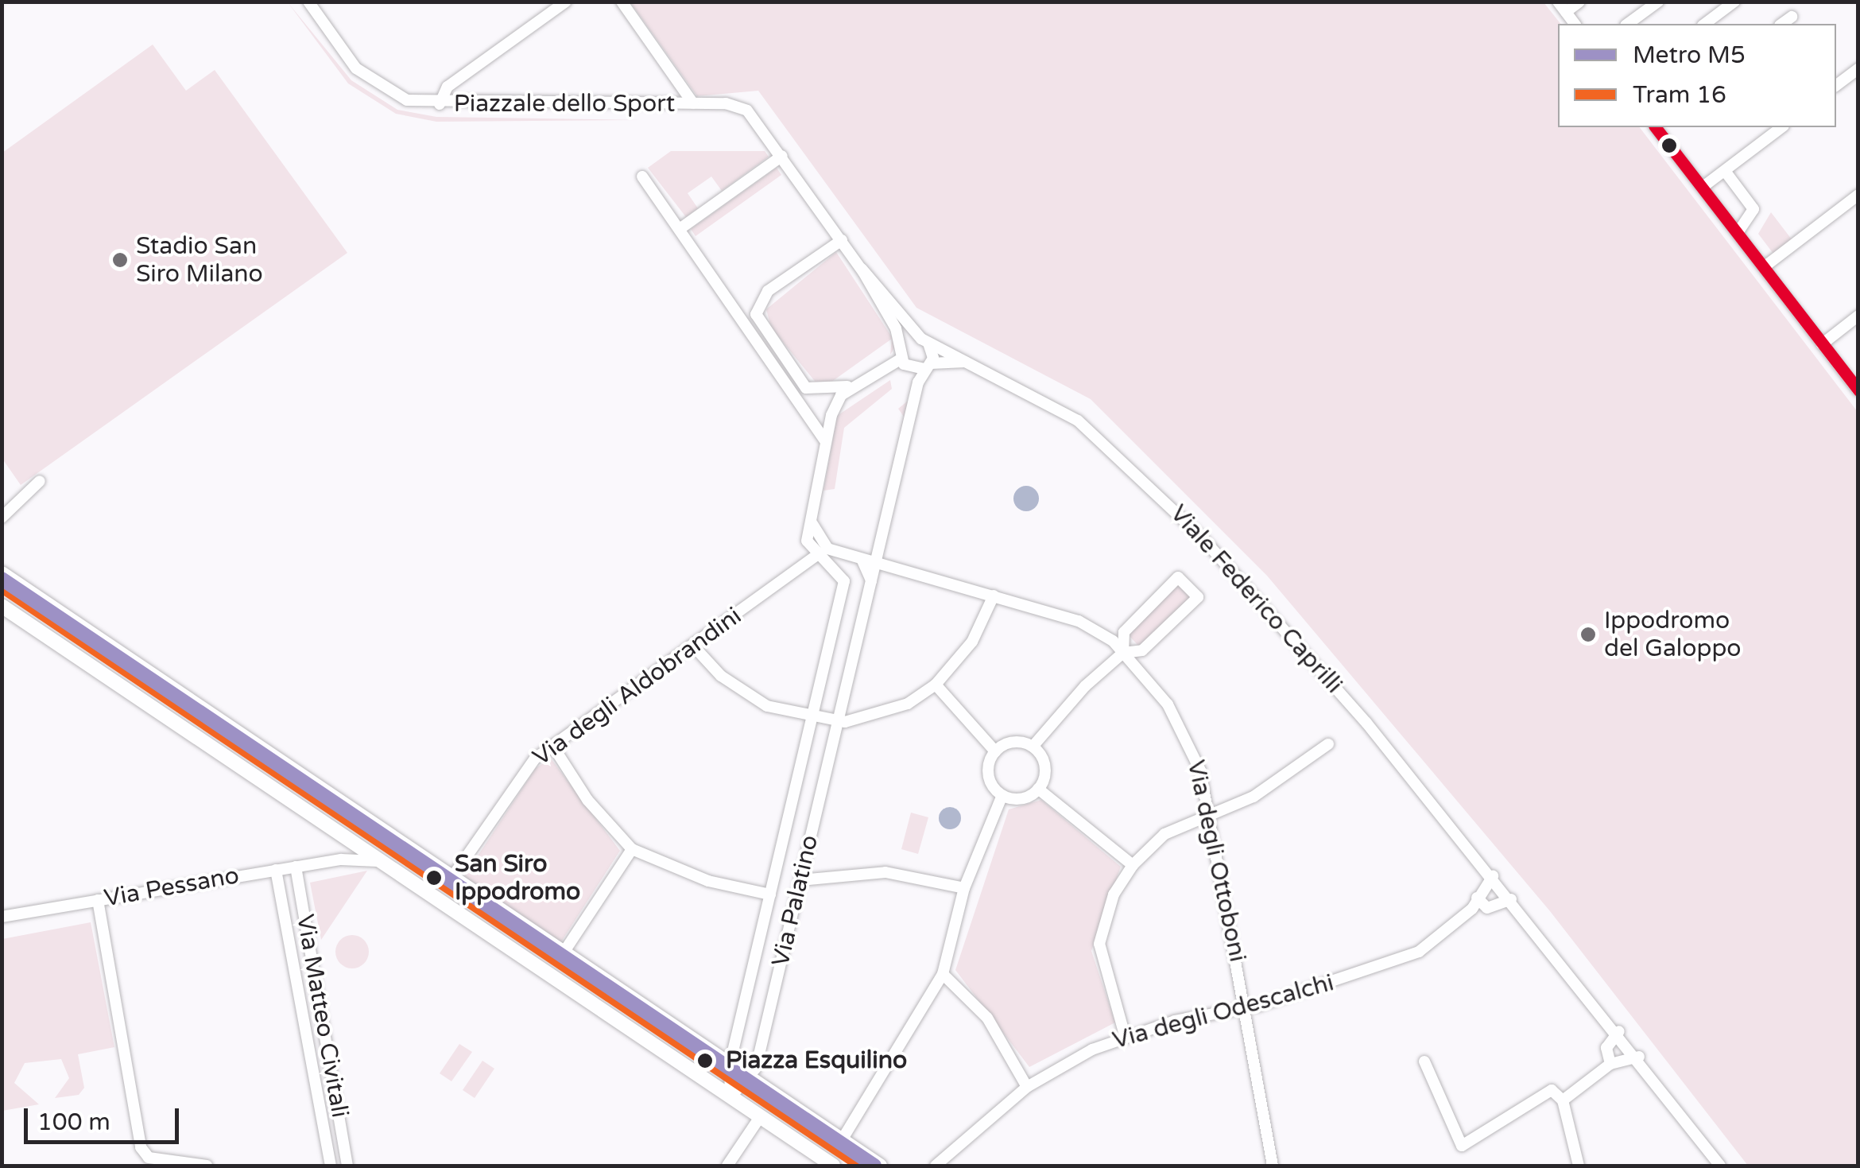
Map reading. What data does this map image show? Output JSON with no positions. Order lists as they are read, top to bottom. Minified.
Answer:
{"streets":{"street":["Piazzale dello Sport","Viale Federico Caprilli","Via degli Aldobrandini","Via degli Ottoboni","Via Pessano","Via Palatino","Via degli Odescalchi","Via Matteo Civitali"]},"crossings":[["Piazzale dello Sport","Viale Federico Caprilli"],["Via degli Aldobrandini","Via Palatino"],["Via degli Ottoboni","Via Palatino"],["Via degli Ottoboni","Via degli Odescalchi"],["Via Pessano","Via Matteo Civitali"]],"places":["Stadio San Siro Milano","Ippodromo del Galoppo","San Siro Ippodromo","Piazza Esquilino"],"lines":["metro line M5","tram line 16"],"legend":["Metro M5","Tram 16"],"scale_bar":"100 m"}
